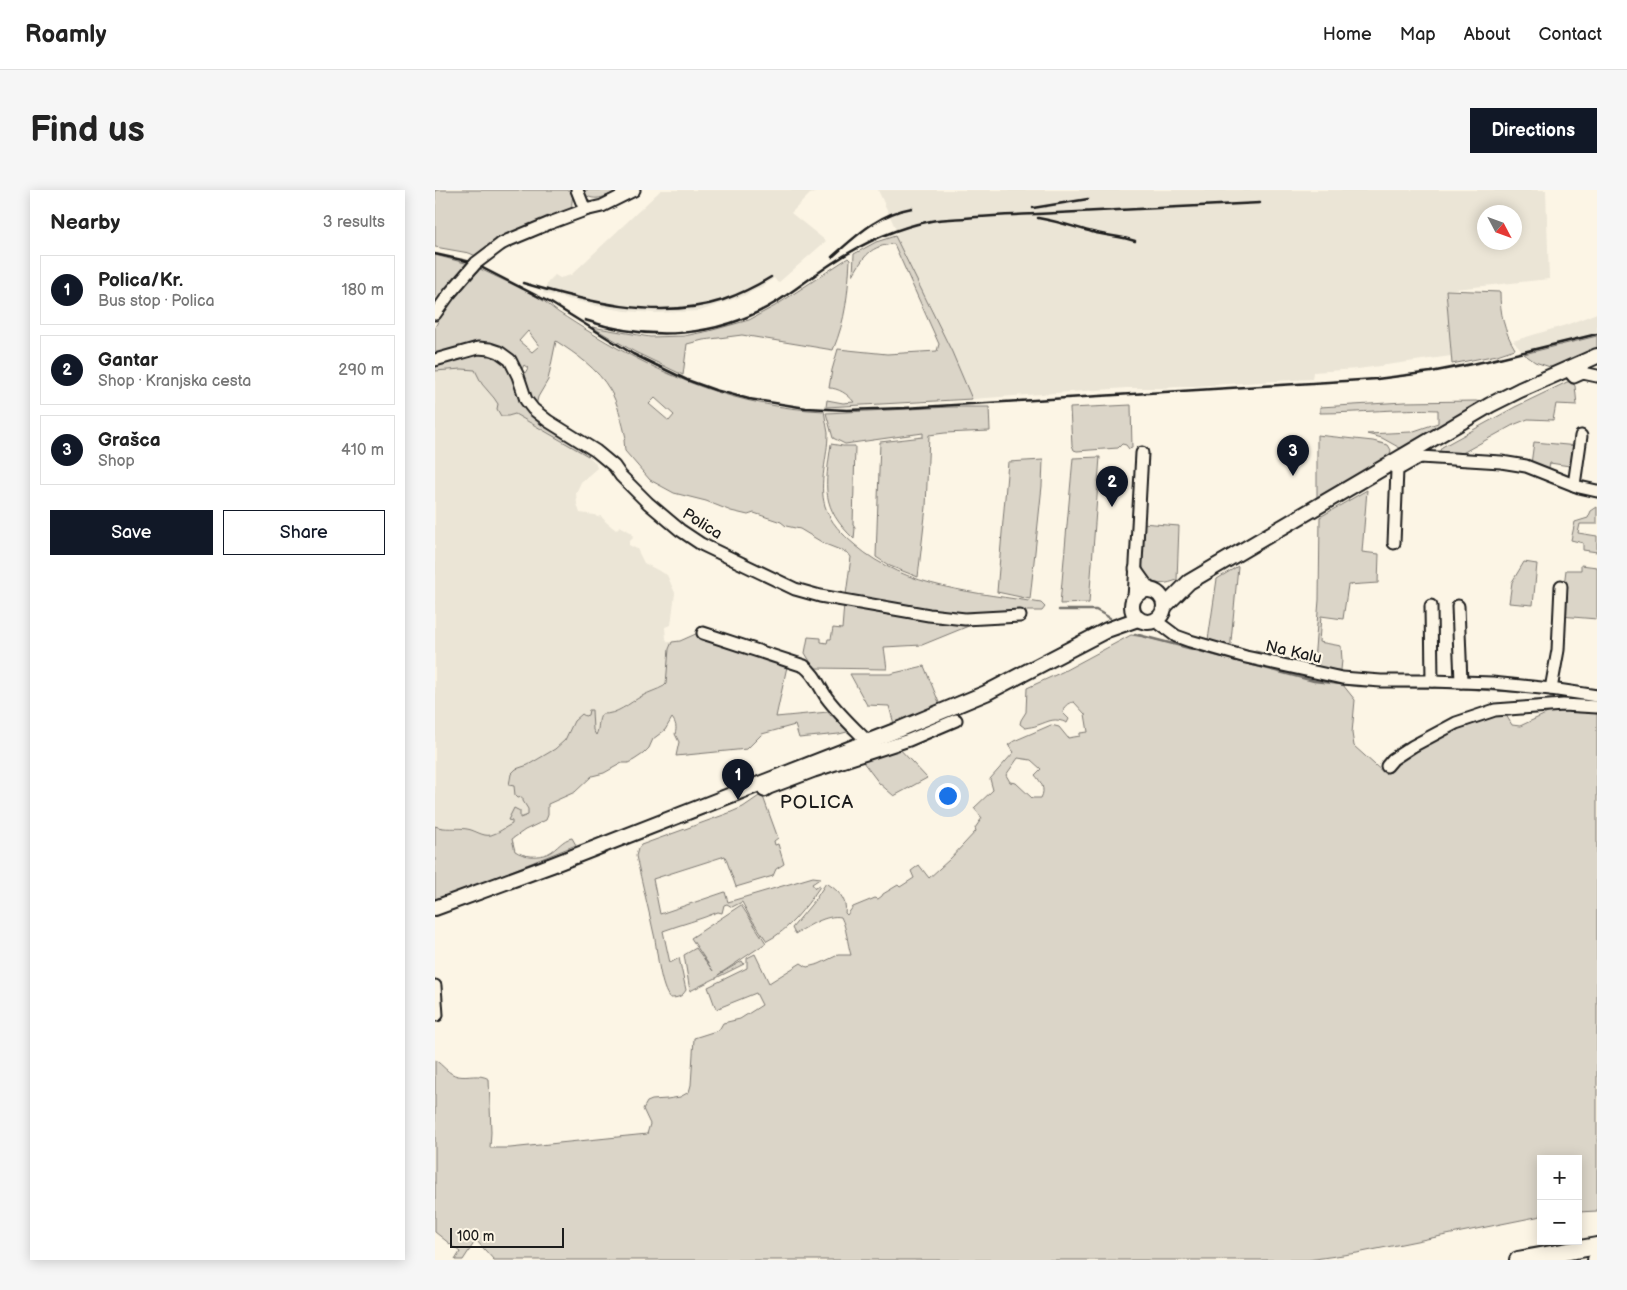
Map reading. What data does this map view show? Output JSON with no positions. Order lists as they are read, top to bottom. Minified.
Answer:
{"streets":{"street":["Polica","Na Kalu"]},"districts":["POLICA"],"scale_bar":"100 m","north":"bottom right","page":{"header":"Roamly","nav":["Home","Map","About","Contact"],"buttons":["Directions",["Save","Share"]],"title":"Find us","heading":["Nearby","3 results"],"list":[{"mark":"1","name":"Polica/Kr.","note":"Bus stop · Polica","value":"180 m"},{"mark":"2","name":"Gantar","note":"Shop · Kranjska cesta","value":"290 m"},{"mark":"3","name":"Grašca","note":"Shop","value":"410 m"}],"pins":["3","2","1"],"map_buttons":["+","−"],"scale":"100 m"}}
